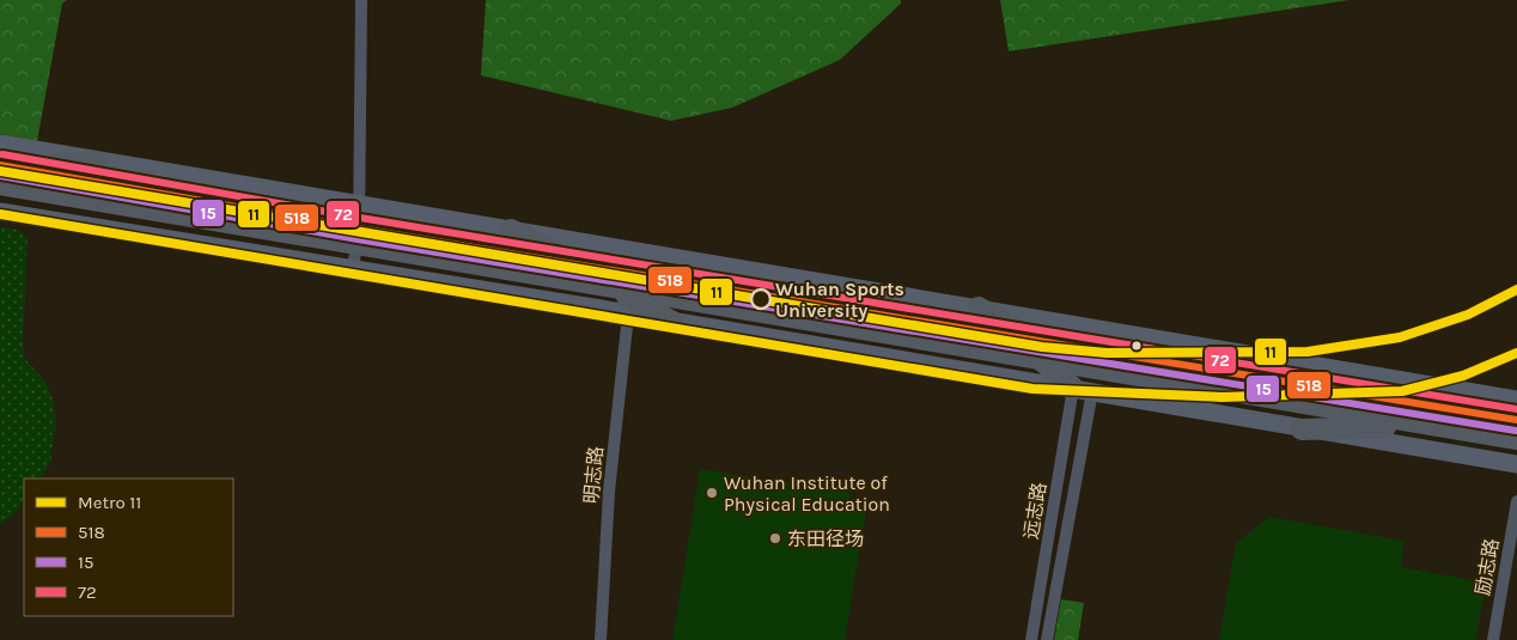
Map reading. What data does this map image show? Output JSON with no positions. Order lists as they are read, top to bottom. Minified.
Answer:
{"streets":{"street":["明志路","远志路","励志路"]},"places":["Wuhan Sports University","Wuhan Institute of Physical Education","东田径场"],"lines":["transit line 72","transit line 518","metro line 11","transit line 15"],"legend":["Metro 11","518","15","72"]}
